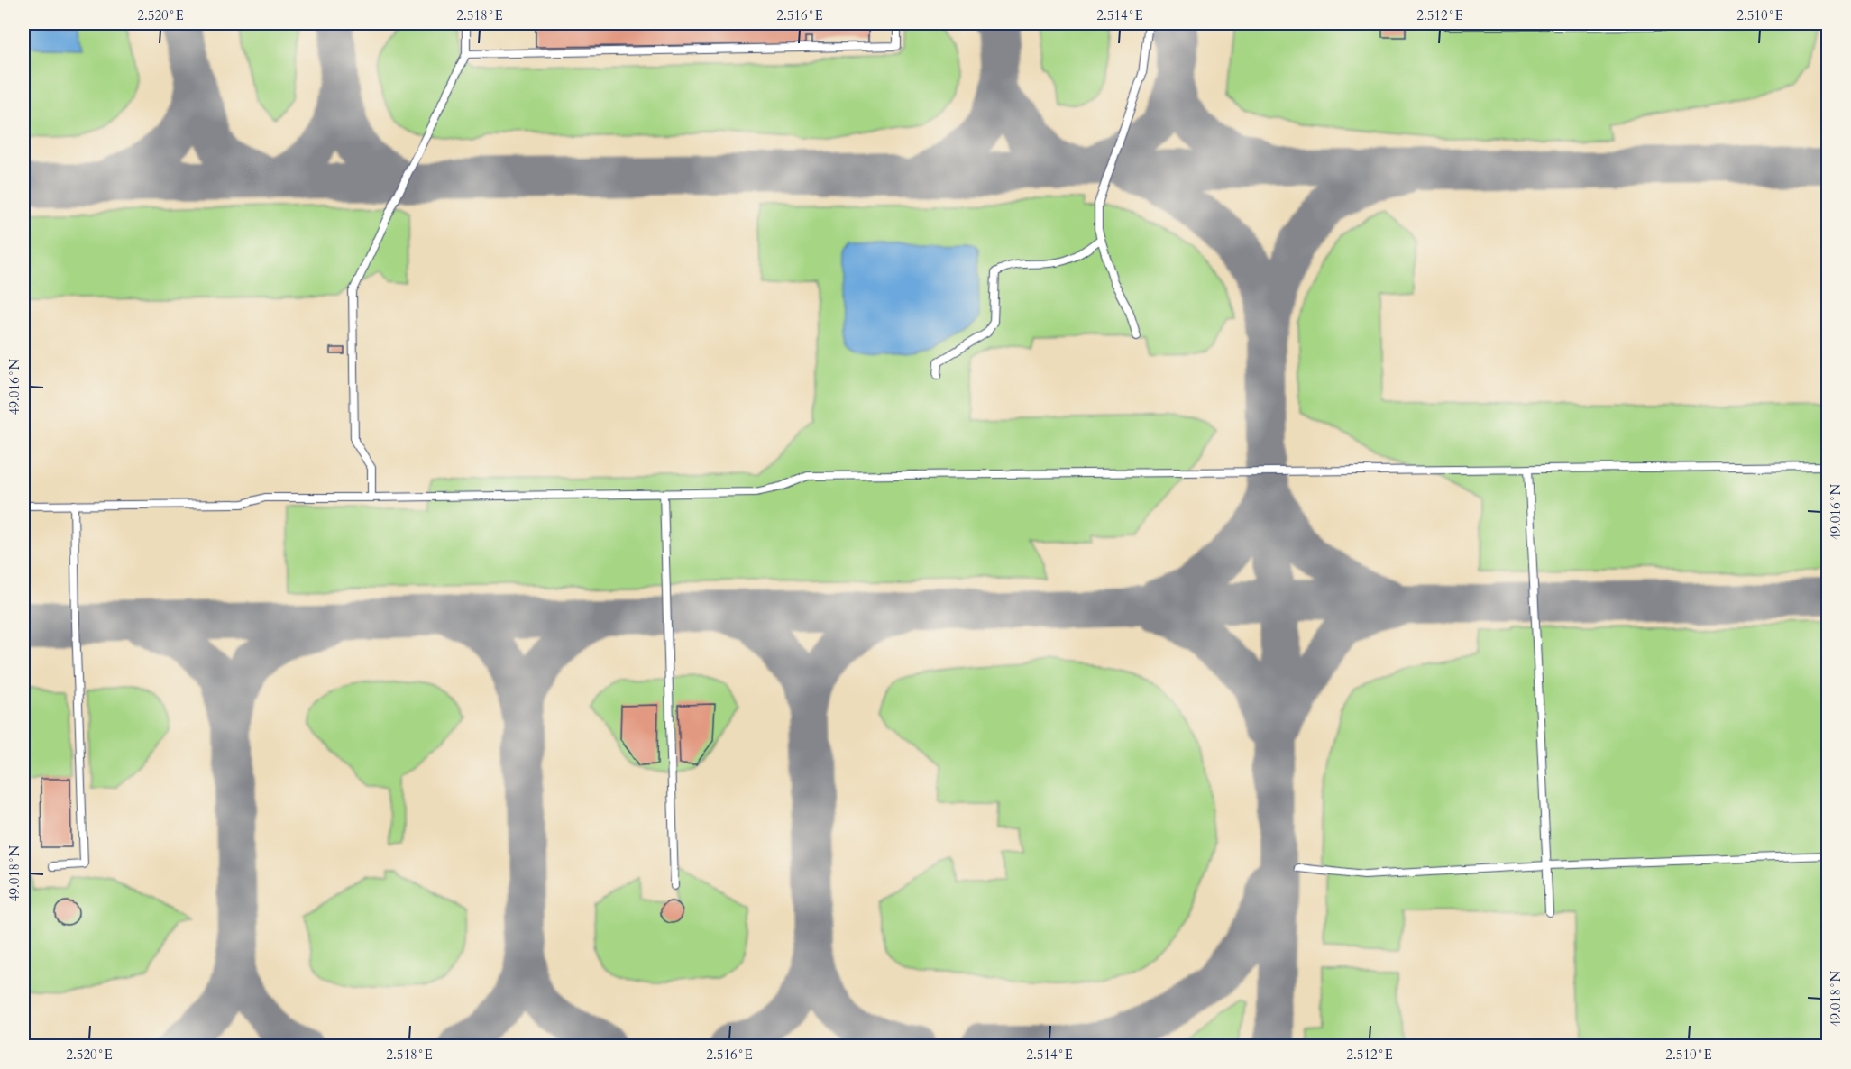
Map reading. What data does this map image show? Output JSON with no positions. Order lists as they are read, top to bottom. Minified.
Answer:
{"coordinates":["2.520°E","2.518°E","2.516°E","2.514°E","2.512°E","2.510°E","49.016°N","49.018°N"]}
